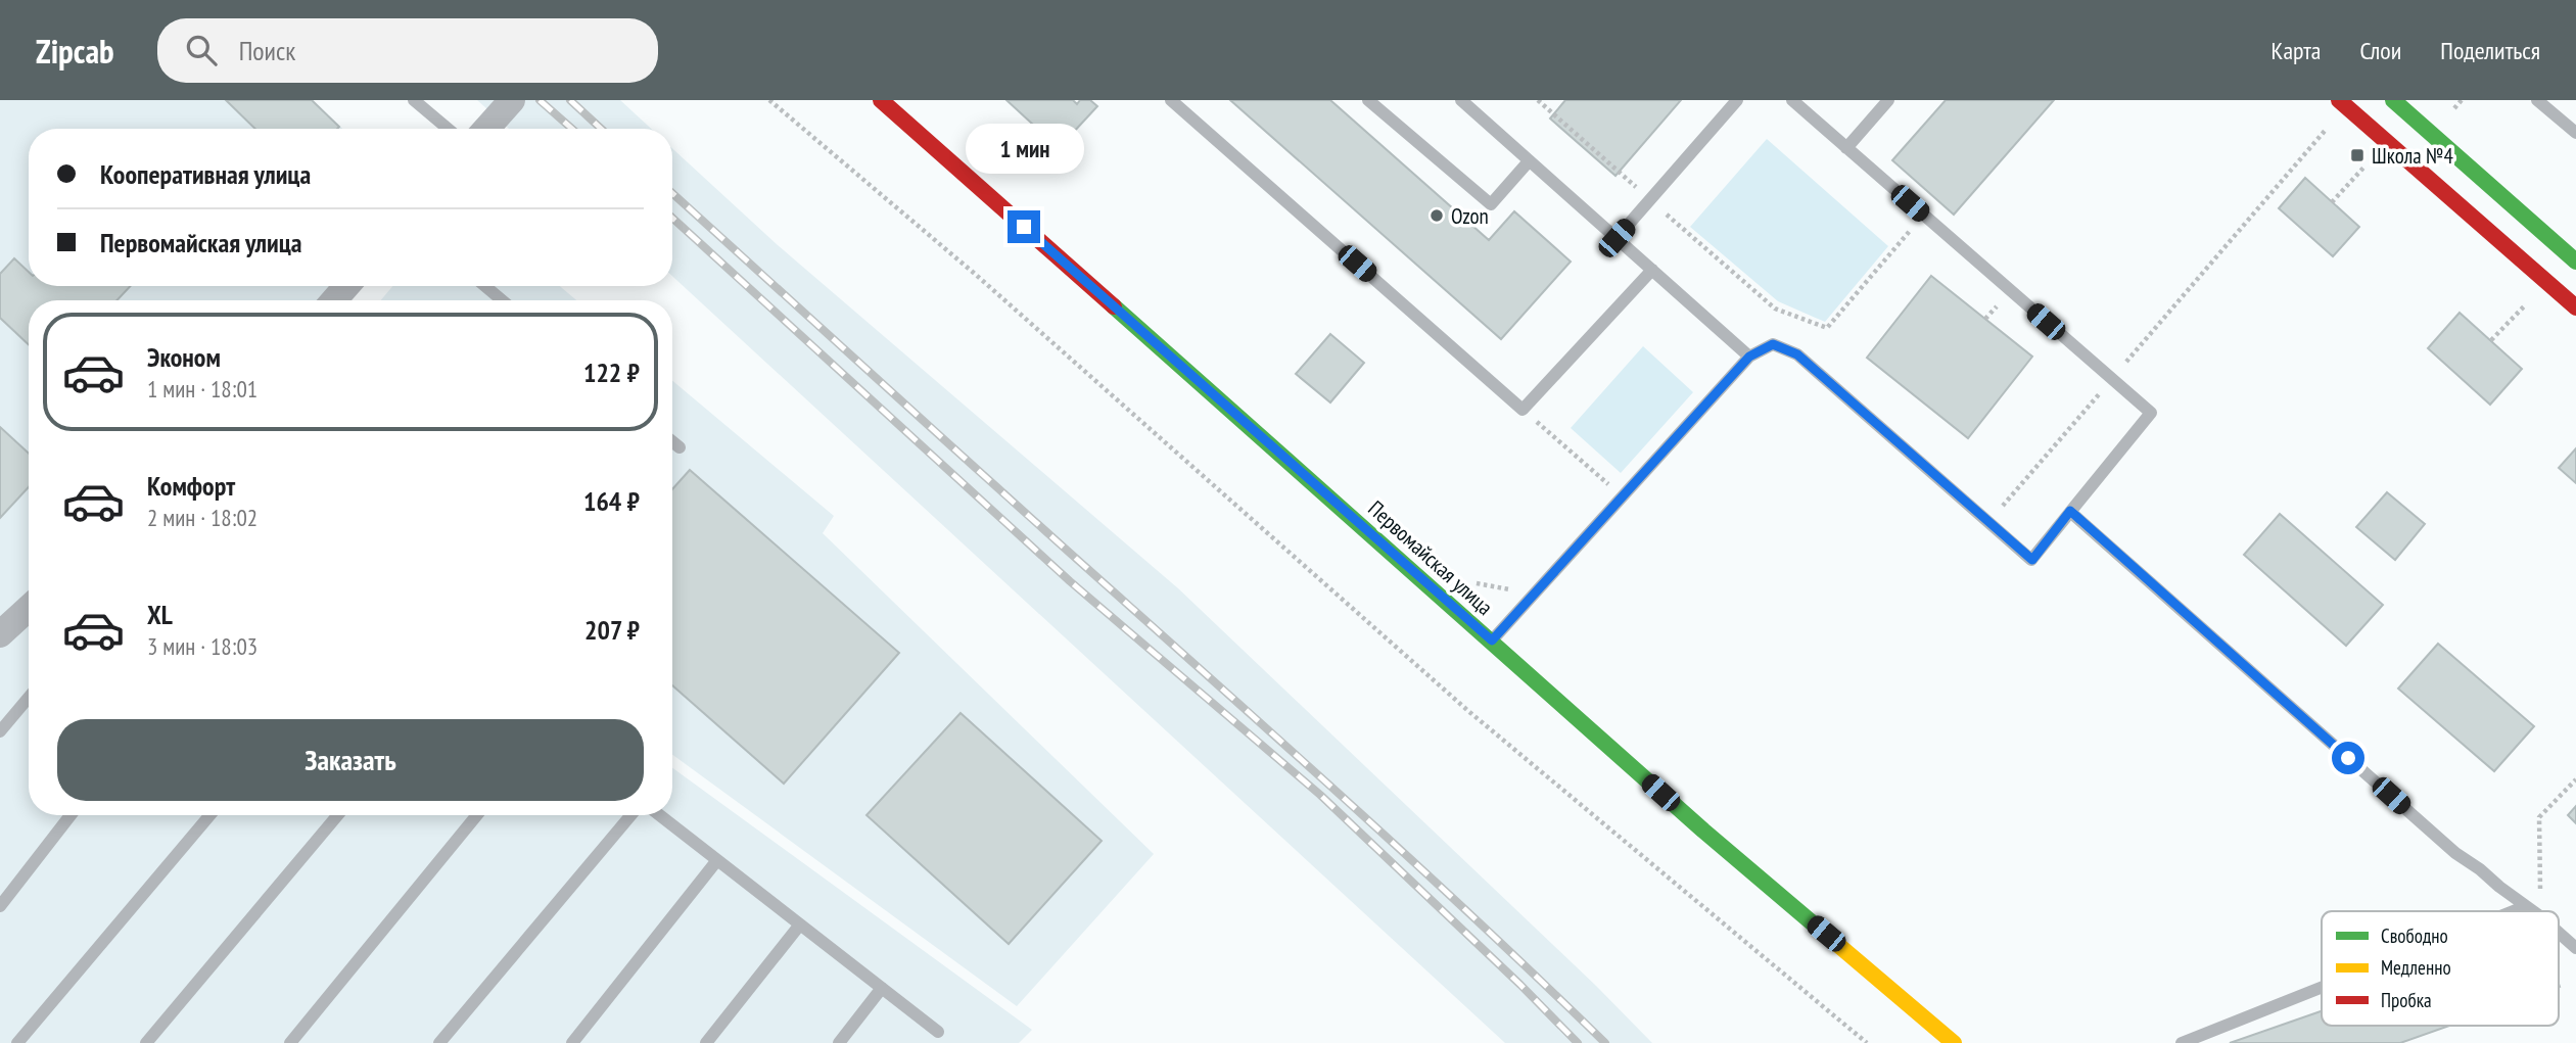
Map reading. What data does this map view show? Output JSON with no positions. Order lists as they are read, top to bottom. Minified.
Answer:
{"streets":{"street":["Первомайская улица"]},"places":{"transit":["Школа №4"],"other":["Ozon"]},"legend":["Свободно","Медленно","Пробка"],"page":{"header":"Zipcab","search":"Поиск","nav":["Карта","Слои","Поделиться"],"bubble":"1 мин","banner":["Кооперативная улица","Первомайская улица"],"list":[{"name":"Эконом","note":"1 мин · 18:01","value":"122 ₽"},{"name":"Комфорт","note":"2 мин · 18:02","value":"164 ₽"},{"name":"XL","note":"3 мин · 18:03","value":"207 ₽"}],"buttons":"Заказать"}}
